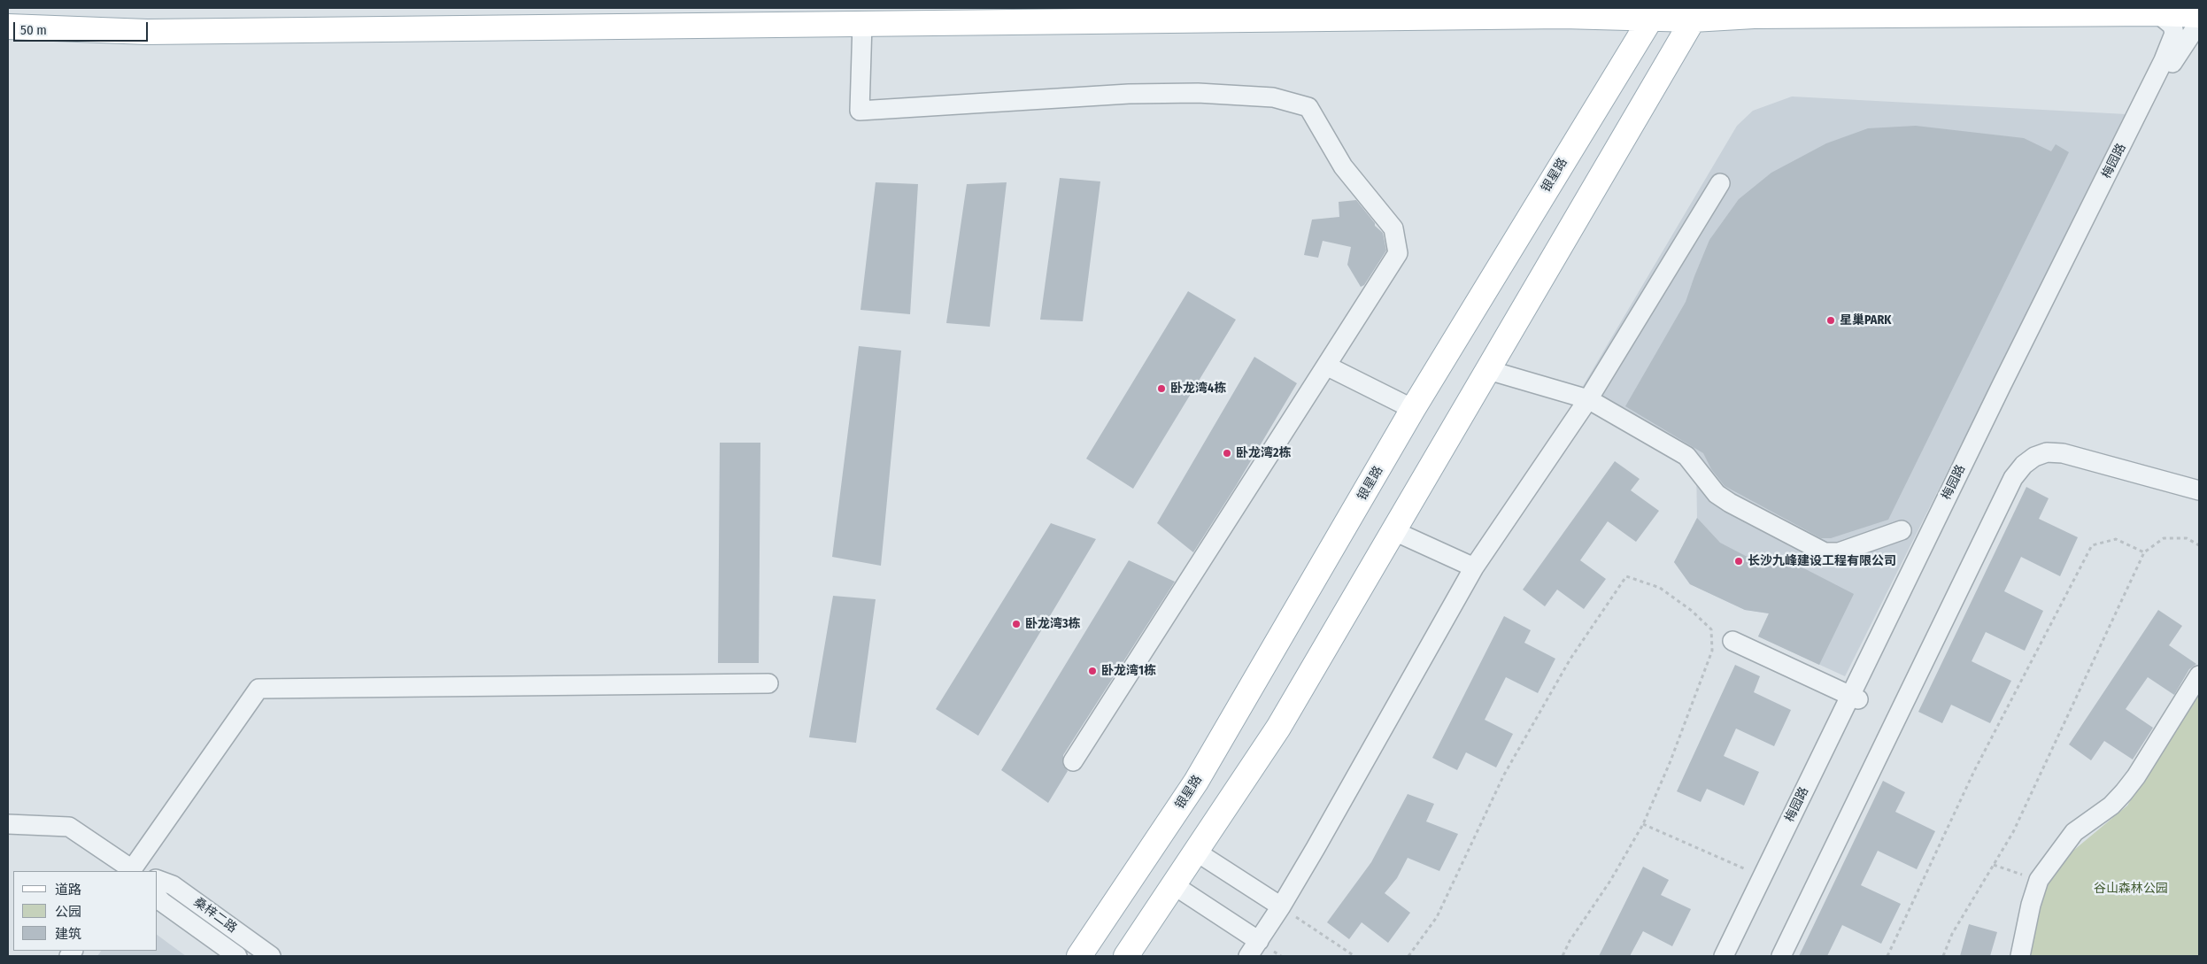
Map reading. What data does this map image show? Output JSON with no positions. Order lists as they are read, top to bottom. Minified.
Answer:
{"streets":{"main road":["银星路"],"street":["梅园路","桑梓二路"]},"parks":["谷山森林公园"],"places":["星巢PARK","卧龙湾4栋","卧龙湾2栋","长沙九峰建设工程有限公司","卧龙湾3栋","卧龙湾1栋"],"legend":["道路","公园","建筑"],"scale_bar":"50 m"}
